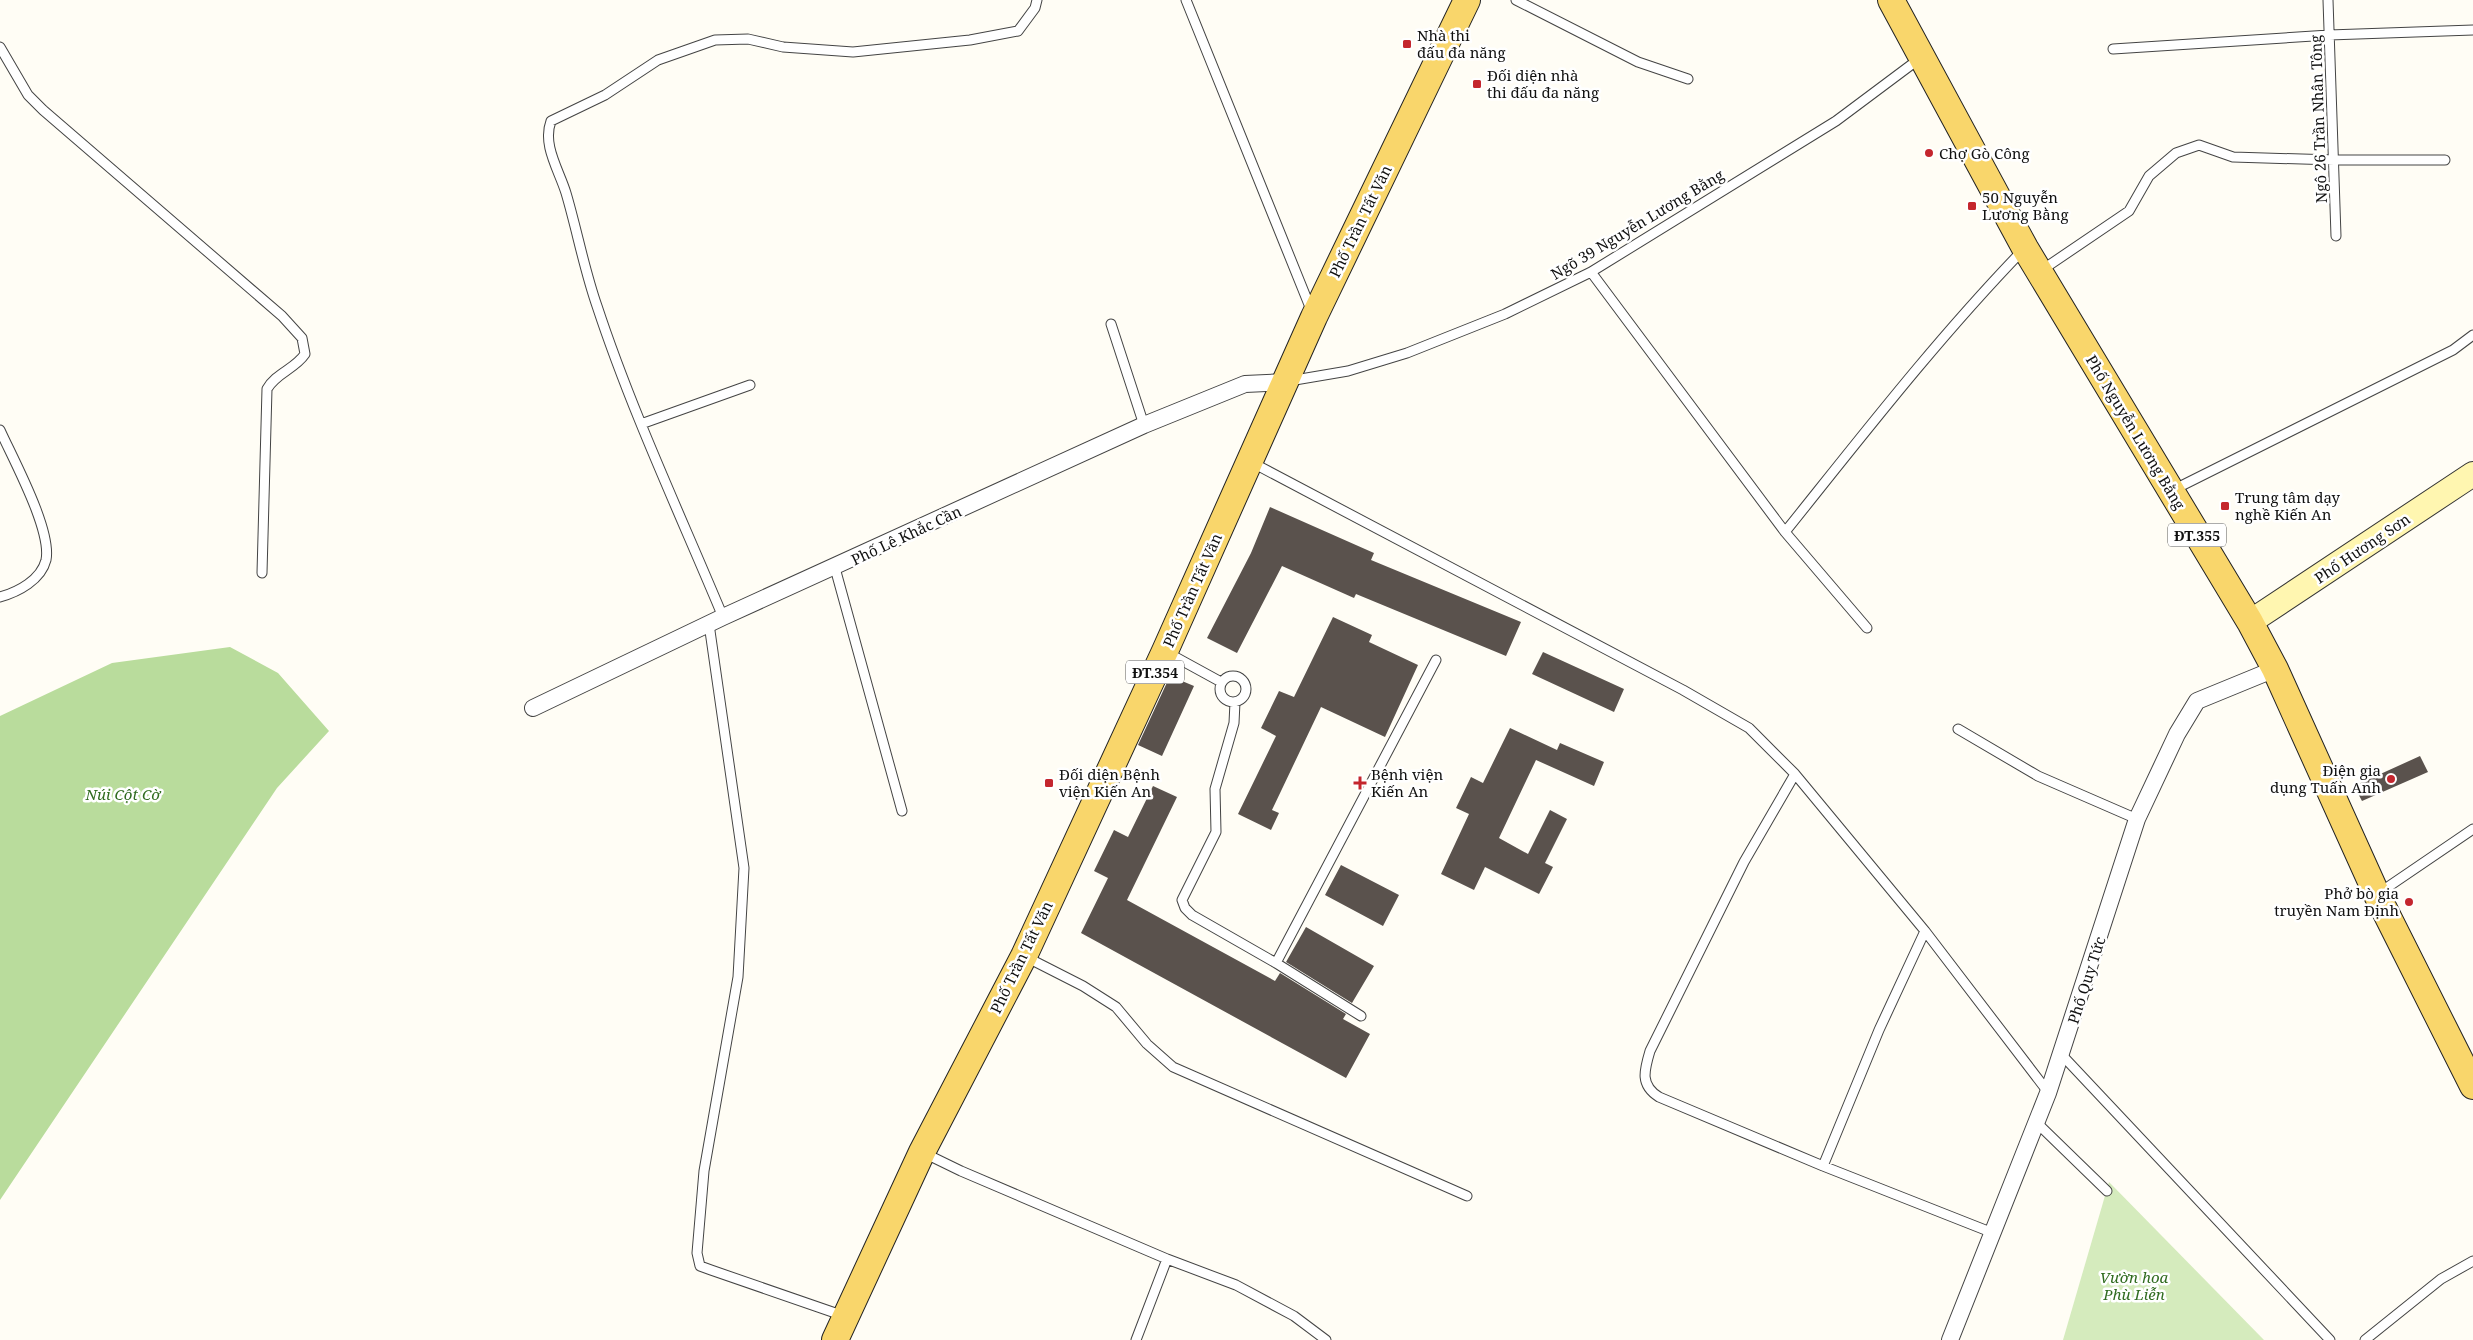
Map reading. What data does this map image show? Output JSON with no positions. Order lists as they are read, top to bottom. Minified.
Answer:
{"streets":{"main road":["Phố Trần Tất Văn","Phố Nguyễn Lương Bằng","ĐT.355","ĐT.354"],"street":["Phố Lê Khắc Cần","Phố Hương Sơn","Phố Quy Tức"],"lane":["Ngô 26 Trần Nhân Tông","Ngõ 39 Nguyễn Lương Bằng"]},"crossings":[["Phố Trần Tất Văn","Ngõ 39 Nguyễn Lương Bằng"],["Phố Trần Tất Văn","Phố Lê Khắc Cần"],["Ngõ 39 Nguyễn Lương Bằng","Phố Nguyễn Lương Bằng"],["Ngõ 39 Nguyễn Lương Bằng","Phố Lê Khắc Cần"],["Phố Nguyễn Lương Bằng","Phố Hương Sơn"],["Phố Nguyễn Lương Bằng","Phố Quy Tức"]],"parks":["Núi Cột Cờ","Vườn hoa Phù Liễn"],"places":{"transit":["Nhà thi đấu đa năng","Đối diện nhà thi đấu đa năng","50 Nguyễn Lương Bằng","Trung tâm dạy nghề Kiến An","Đối diện Bệnh viện Kiến An"],"other":["Chợ Gò Công","Điện gia dụng Tuấn Anh","Phở bò gia truyền Nam Định"],"health":["Bệnh viện Kiến An"]}}
